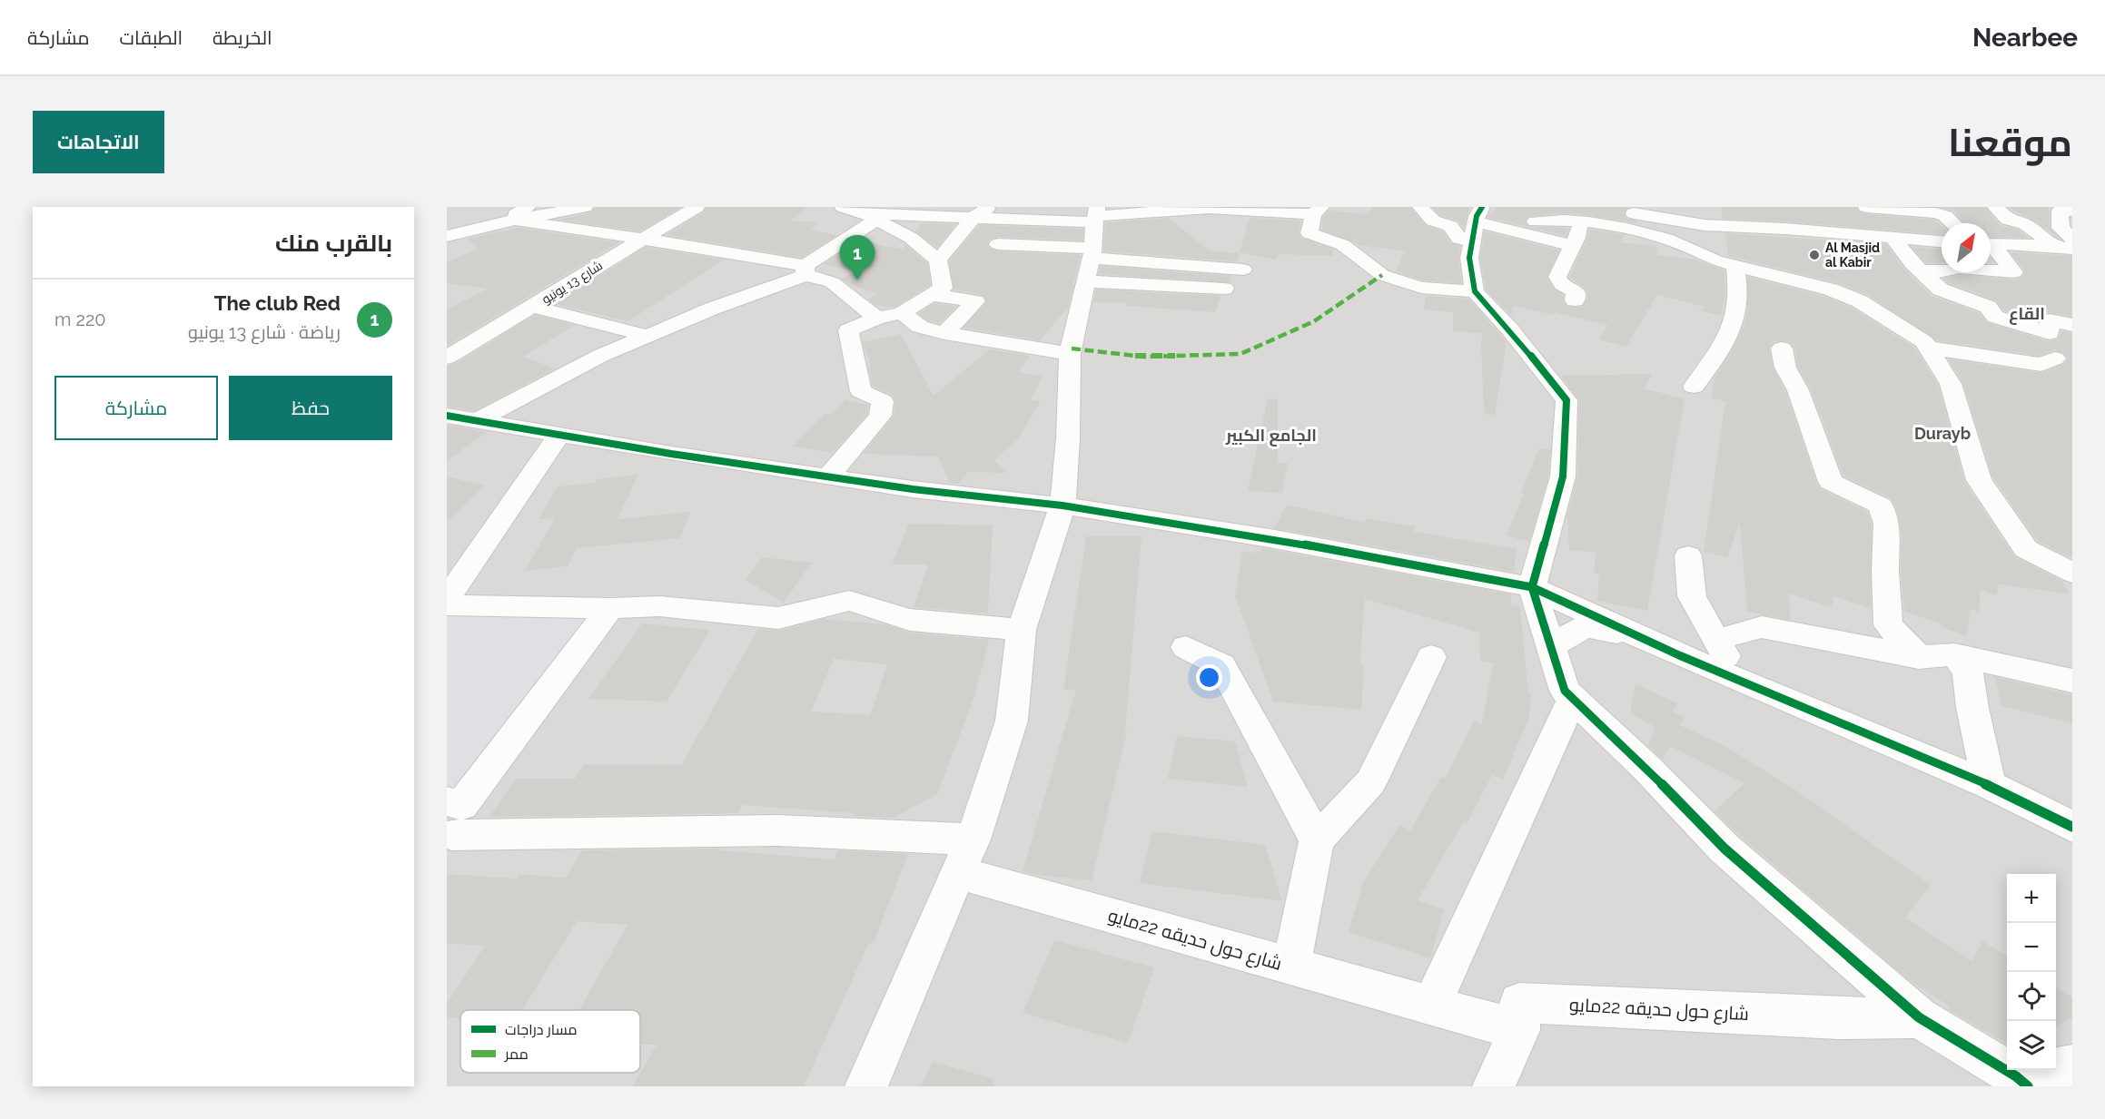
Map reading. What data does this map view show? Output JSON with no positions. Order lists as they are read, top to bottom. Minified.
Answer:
{"streets":{"street":["شارع 13 يونيو","شارع حول حديقه 22مايو"]},"districts":["القاع","Durayb","الجامع الكبير"],"places":["Al Masjid al Kabir"],"legend":["مسار دراجات","ممر"],"north":"top right","page":{"header":"Nearbee","nav":["الخريطة","الطبقات","مشاركة"],"title":"موقعنا","buttons":["الاتجاهات",["حفظ","مشاركة"]],"heading":"بالقرب منك","pins":"1","list":[{"mark":"1","name":"The club Red","note":"رياضة · شارع 13 يونيو","value":"220 m"}],"map_buttons":["+","−"]}}
